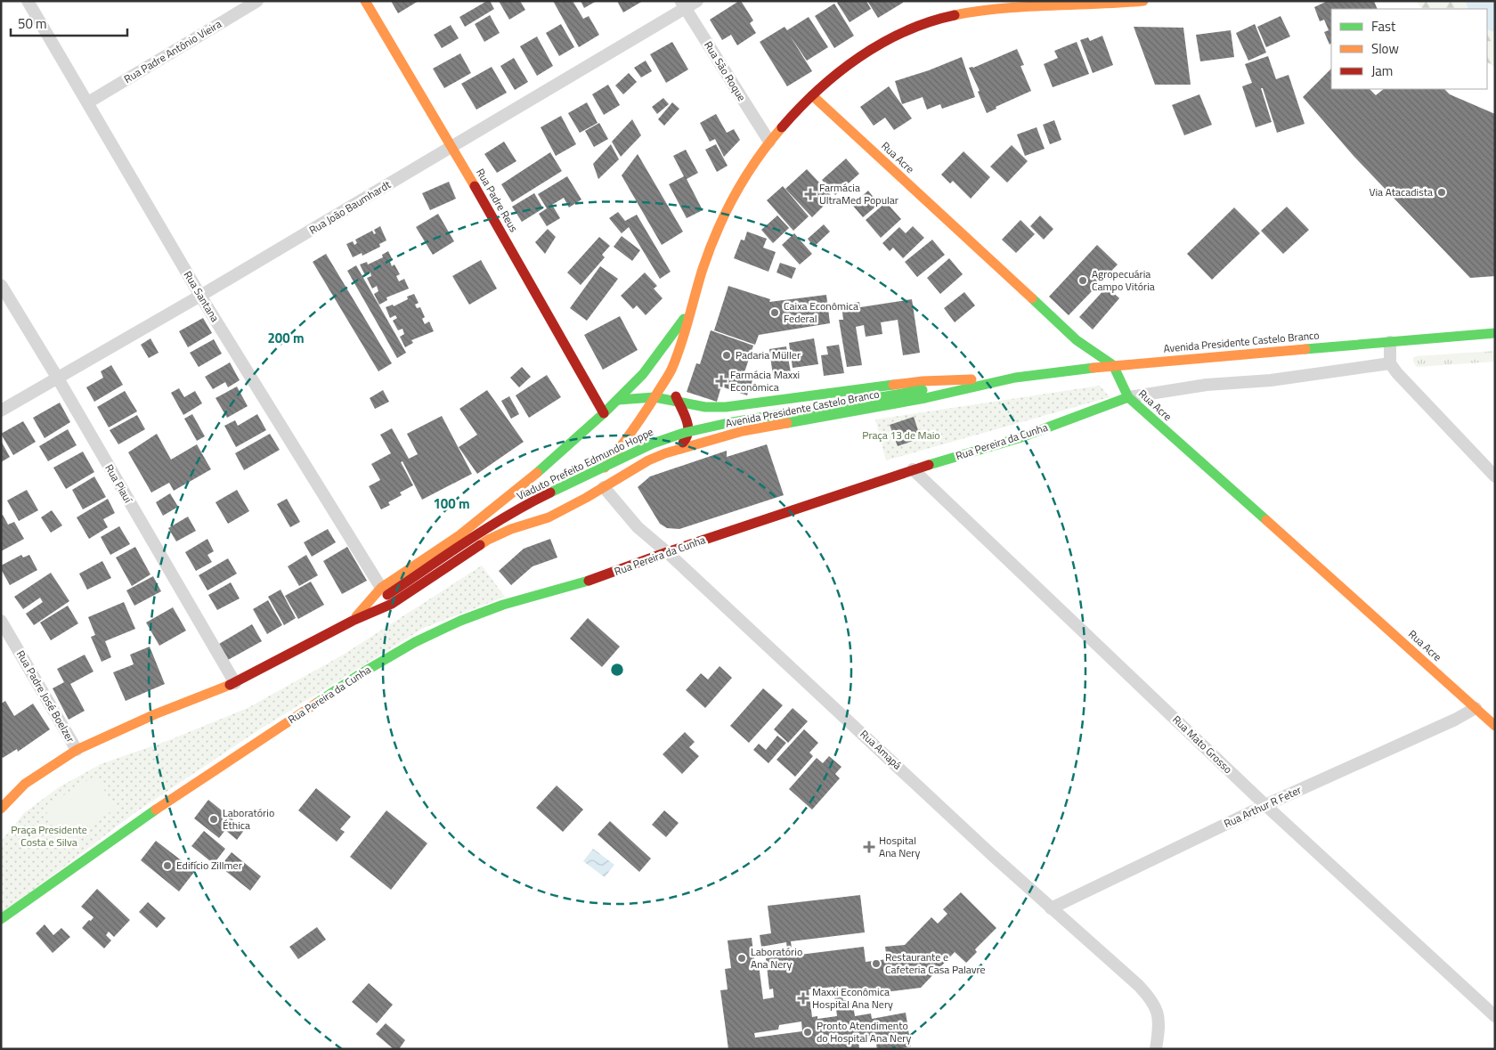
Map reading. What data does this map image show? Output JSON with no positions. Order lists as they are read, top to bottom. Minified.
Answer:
{"streets":{"main road":["Rua Acre","Rua Padre Reus","Avenida Presidente Castelo Branco","Rua Pereira da Cunha","Viaduto Prefeito Edmundo Hoppe"],"street":["Rua Padre Antônio Vieira","Rua São Roque","Rua João Baumhardt","Rua Santana","Rua Piauí","Rua Padre José Boelzer","Rua Mato Grosso","Rua Amapá","Rua Arthur R Feter"]},"crossings":[["Rua Padre Antônio Vieira","Rua Santana"],["Rua São Roque","Rua João Baumhardt"],["Rua Acre","Avenida Presidente Castelo Branco"],["Rua Acre","Rua Pereira da Cunha"],["Rua Acre","Rua Arthur R Feter"],["Rua Padre Reus","Rua João Baumhardt"],["Rua João Baumhardt","Rua Santana"],["Rua João Baumhardt","Rua Piauí"],["Rua Santana","Viaduto Prefeito Edmundo Hoppe"],["Avenida Presidente Castelo Branco","Viaduto Prefeito Edmundo Hoppe"],["Avenida Presidente Castelo Branco","Rua Amapá"],["Rua Pereira da Cunha","Rua Mato Grosso"],["Rua Pereira da Cunha","Rua Amapá"],["Rua Mato Grosso","Rua Arthur R Feter"],["Rua Amapá","Rua Arthur R Feter"]],"parks":["Praça 13 de Maio","Praça Presidente Costa e Silva"],"places":{"other":["Via Atacadista","Agropecuária Campo Vitória","Caixa Econômica Federal","Padaria Müller","Laboratório Éthica","Edifício Zillmer","Laboratório Ana Nery","Restaurante e Cafeteria Casa Palavre","Pronto Atendimento do Hospital Ana Nery"],"health":["Farmácia UltraMed Popular","Farmácia Maxxi Econômica","Hospital Ana Nery","Maxxi Econômica Hospital Ana Nery"]},"legend":["Fast","Slow","Jam"],"scale_bar":"50 m","rings":["200 m","100 m"]}
